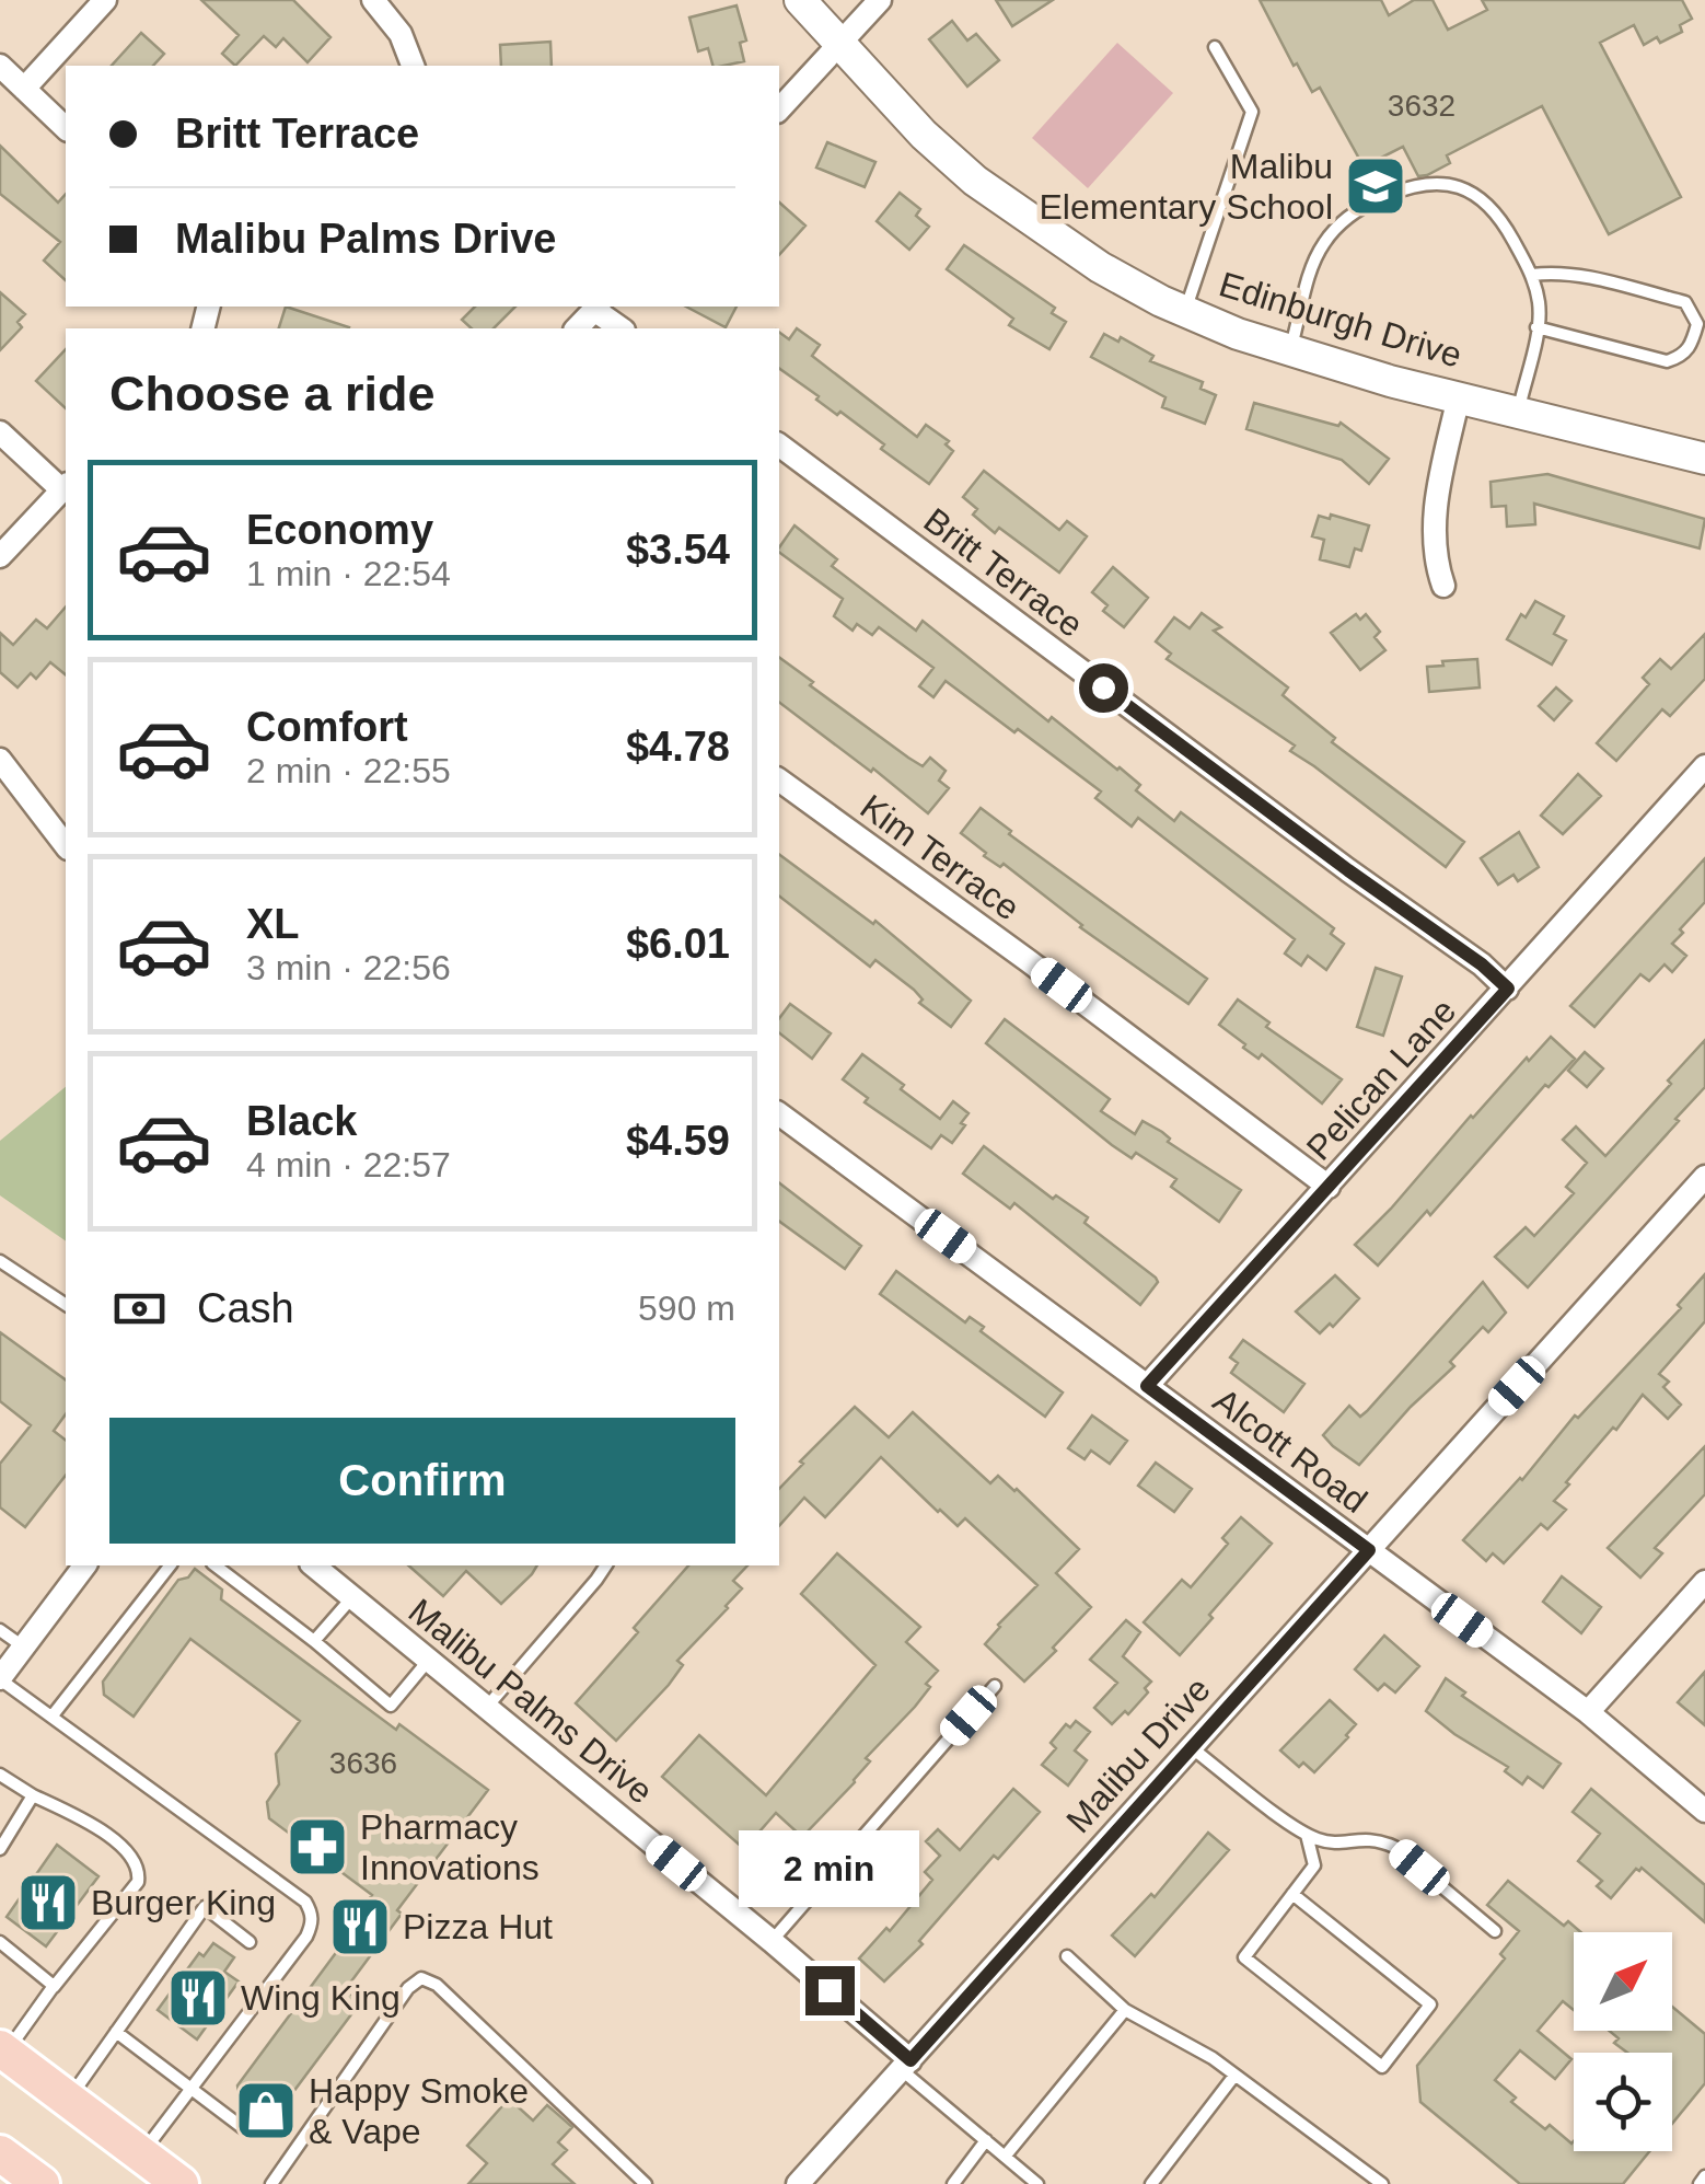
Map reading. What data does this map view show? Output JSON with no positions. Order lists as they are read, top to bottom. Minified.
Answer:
{"streets":{"street":["Edinburgh Drive","Britt Terrace","Kim Terrace","Pelican Lane","Alcott Road","Malibu Palms Drive","Malibu Drive"]},"crossings":[["Britt Terrace","Pelican Lane"],["Kim Terrace","Pelican Lane"],["Pelican Lane","Alcott Road"],["Alcott Road","Malibu Drive"],["Malibu Palms Drive","Malibu Drive"]],"places":{"school or university":["Malibu Elementary School"],"pharmacy":["Pharmacy Innovations"],"restaurant":["Burger King","Pizza Hut","Wing King"],"shop":["Happy Smoke & Vape"]},"house_numbers":["3632","3636"],"north":"top right","page":{"banner":["Britt Terrace","Malibu Palms Drive"],"heading":"Choose a ride","list":[{"name":"Economy","note":"1 min · 22:54","value":"$3.54"},{"name":"Comfort","note":"2 min · 22:55","value":"$4.78"},{"name":"XL","note":"3 min · 22:56","value":"$6.01"},{"name":"Black","note":"4 min · 22:57","value":"$4.59"}],"pay":["Cash","590 m"],"buttons":"Confirm","bubble":"2 min"}}
